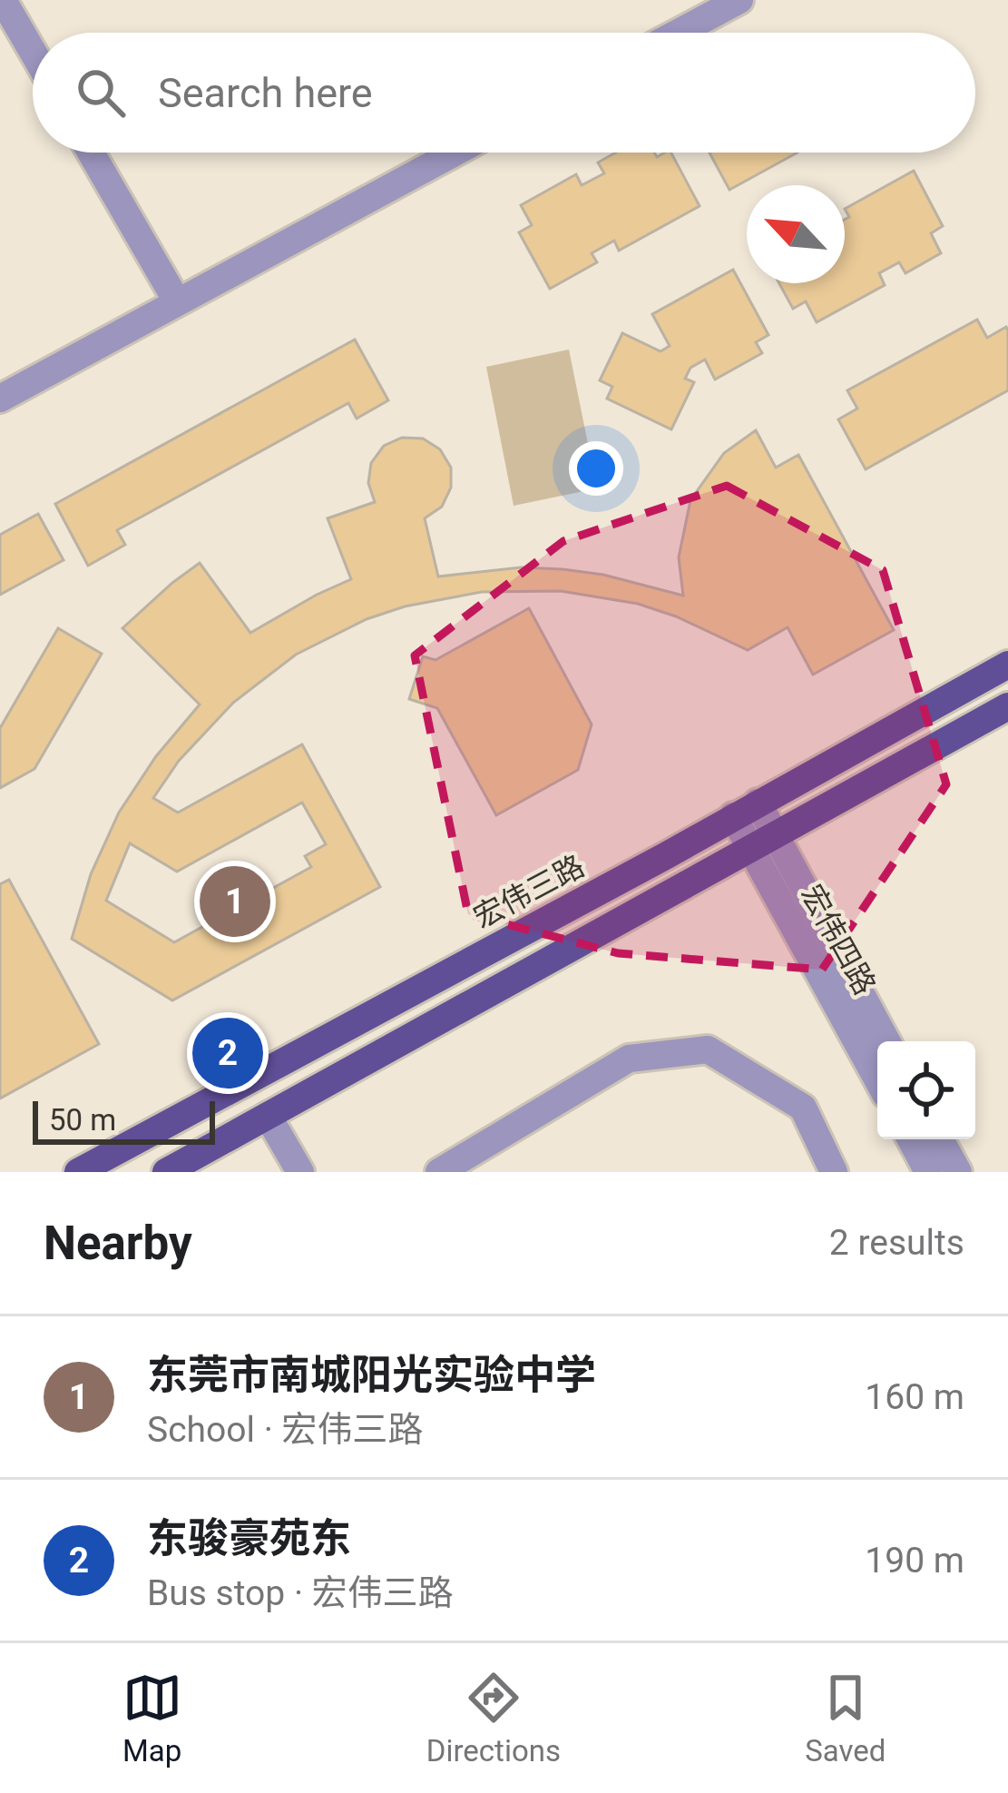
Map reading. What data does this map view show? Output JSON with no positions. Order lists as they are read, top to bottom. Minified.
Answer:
{"streets":{"main road":["宏伟三路"],"street":["宏伟四路"]},"crossings":[["宏伟三路","宏伟四路"]],"scale_bar":"50 m","north":"top left","page":{"search":"Search here","pins":["1","2"],"scale":"50 m","heading":["Nearby","2 results"],"list":[{"mark":"1","name":"东莞市南城阳光实验中学","note":"School · 宏伟三路","value":"160 m"},{"mark":"2","name":"东骏豪苑东","note":"Bus stop · 宏伟三路","value":"190 m"}],"nav":["Map","Directions","Saved"]}}
